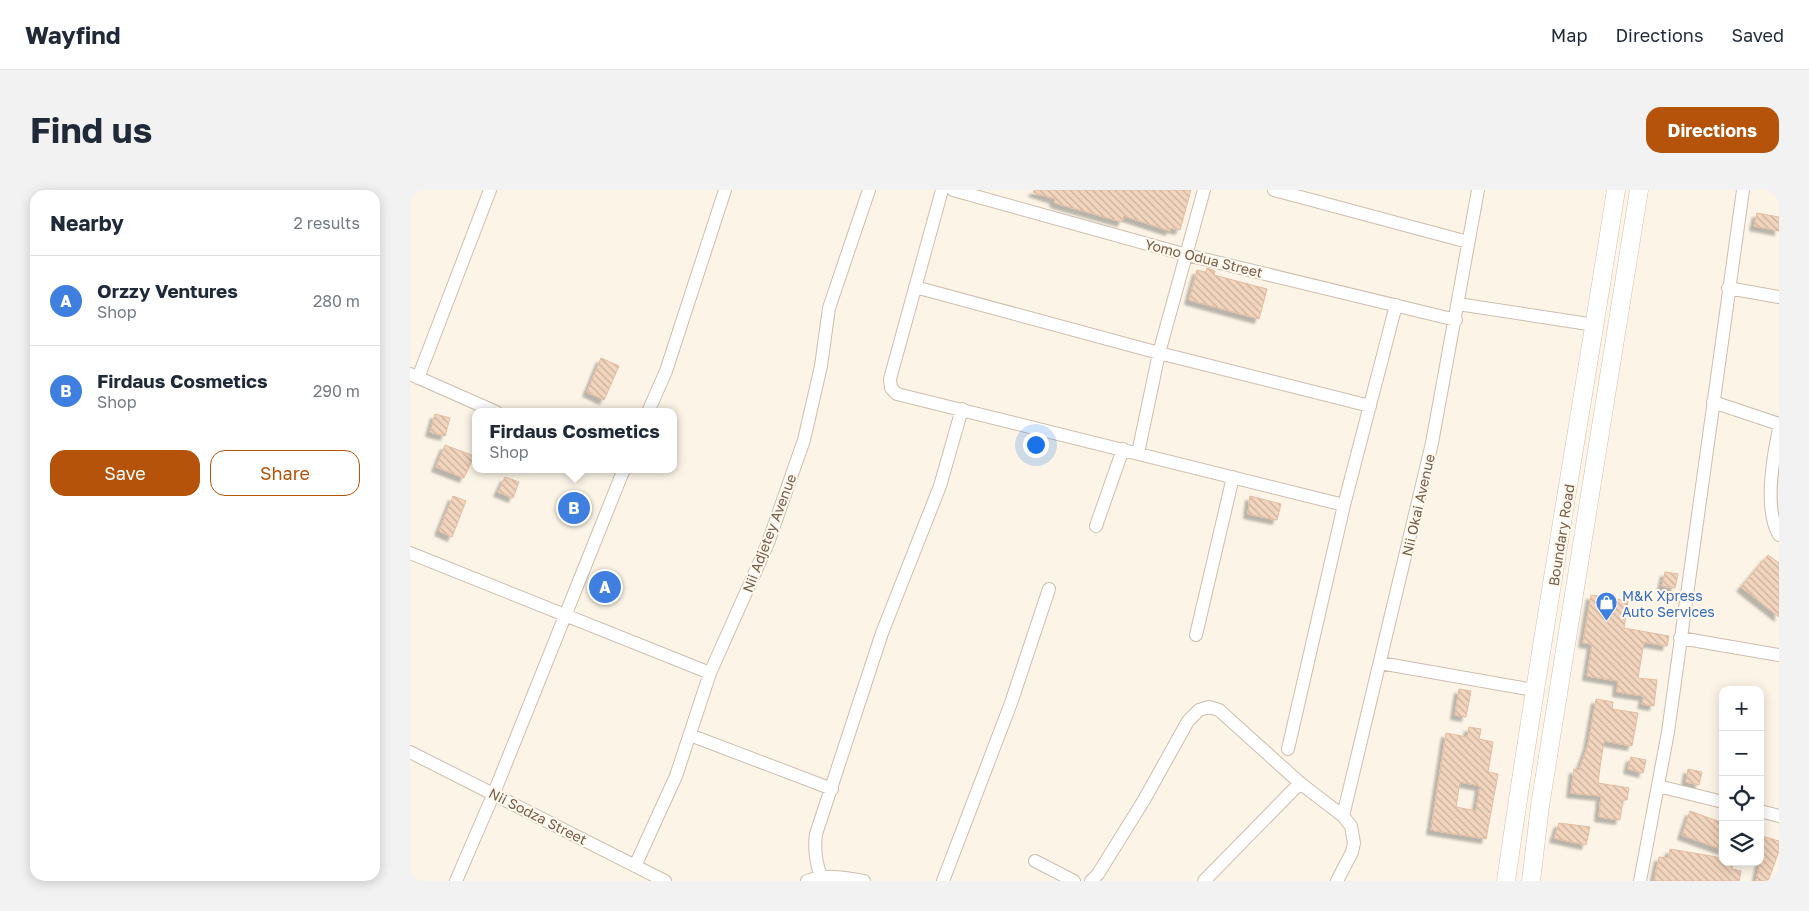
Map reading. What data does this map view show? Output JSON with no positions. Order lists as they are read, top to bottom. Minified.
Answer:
{"streets":{"main road":["Boundary Road"],"street":["Yomo Odua Street","Nii Okai Avenue","Nii Adjetey Avenue","Nii Sodza Street"]},"crossings":[["Yomo Odua Street","Nii Okai Avenue"],["Nii Adjetey Avenue","Nii Sodza Street"]],"places":{"shop":["M&K Xpress Auto Services"]},"page":{"header":"Wayfind","nav":["Map","Directions","Saved"],"buttons":["Directions",["Save","Share"]],"title":"Find us","heading":["Nearby","2 results"],"list":[{"mark":"A","name":"Orzzy Ventures","note":"Shop","value":"280 m"},{"mark":"B","name":"Firdaus Cosmetics","note":"Shop","value":"290 m"}],"popup":["Firdaus Cosmetics","Shop"],"pins":["B","A"],"map_buttons":["+","−"]}}
